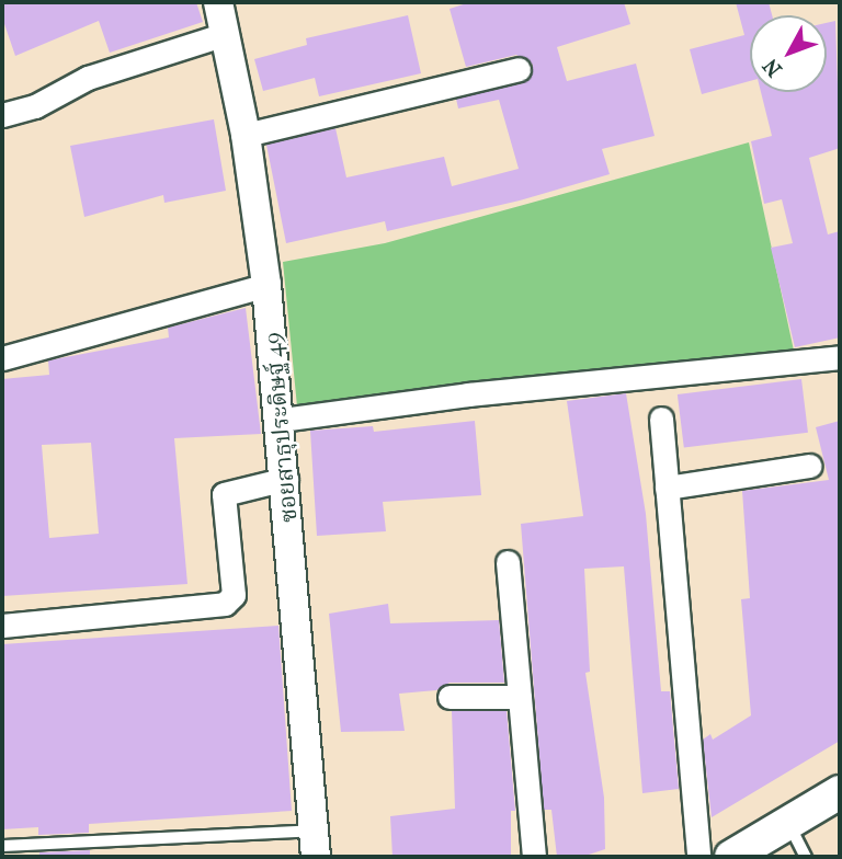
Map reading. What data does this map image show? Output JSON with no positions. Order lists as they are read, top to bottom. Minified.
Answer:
{"streets":{"street":["ซอยสาธุประดิษฐ์ 49"]},"north":"bottom left"}
